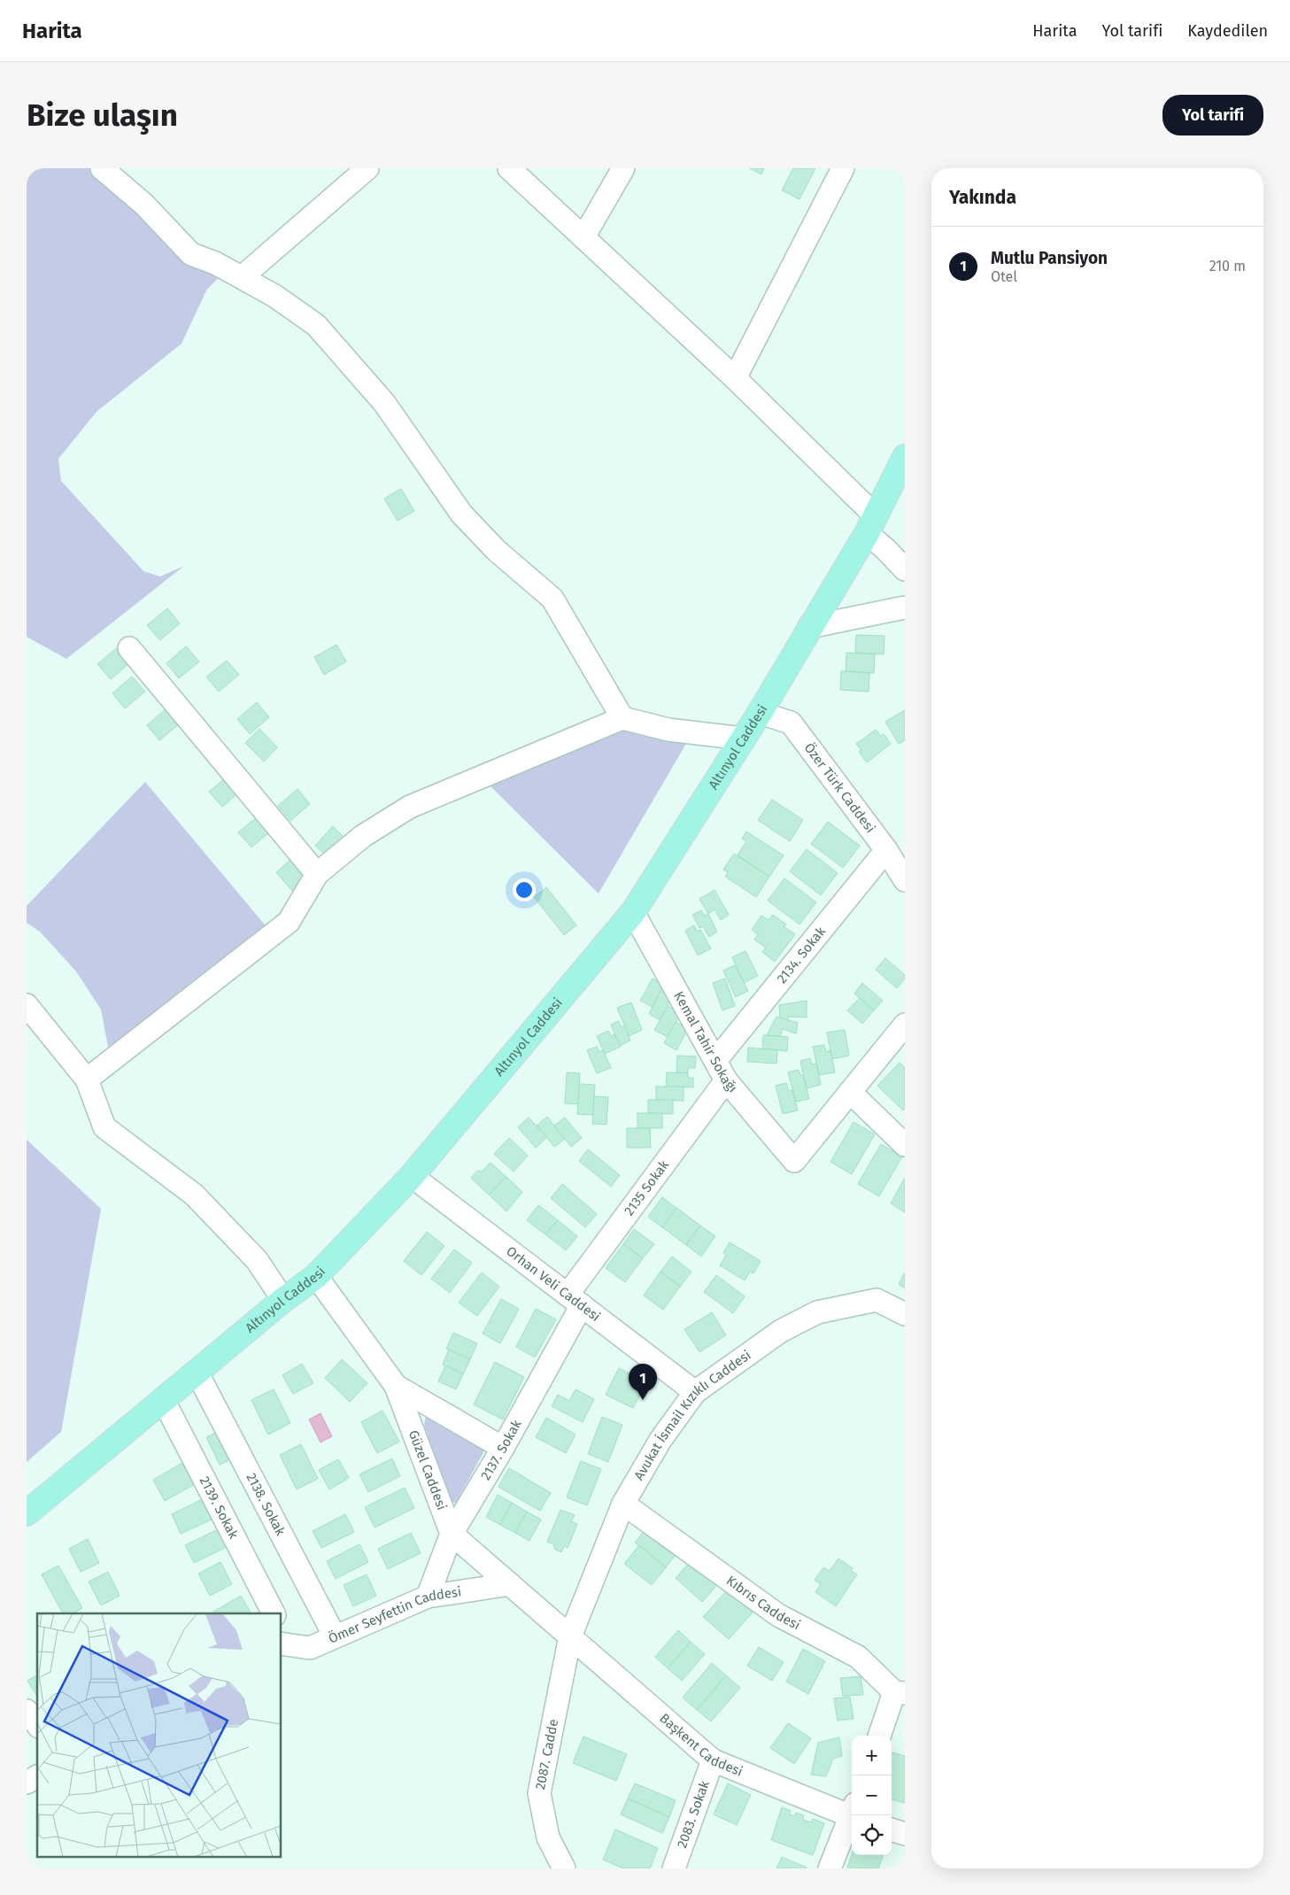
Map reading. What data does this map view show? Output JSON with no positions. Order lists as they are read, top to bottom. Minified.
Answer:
{"streets":{"main road":["Altınyol Caddesi"],"street":["Özer Türk Caddesi","2134. Sokak","Kemal Tahir Sokağı","2135 Sokak","Orhan Veli Caddesi","Avukat İsmail Kızıklı Caddesi","2137. Sokak","Güzel Caddesi","2138. Sokak","2139. Sokak","Kıbrıs Caddesi","Ömer Seyfettin Caddesi","Başkent Caddesi","2087. Cadde","2083. Sokak"]},"crossings":[["Altınyol Caddesi","Özer Türk Caddesi"],["Altınyol Caddesi","Kemal Tahir Sokağı"],["Altınyol Caddesi","Orhan Veli Caddesi"],["Altınyol Caddesi","Güzel Caddesi"],["Altınyol Caddesi","2138. Sokak"],["Altınyol Caddesi","2139. Sokak"],["Özer Türk Caddesi","2134. Sokak"],["2134. Sokak","Kemal Tahir Sokağı"],["Kemal Tahir Sokağı","2135 Sokak"],["2135 Sokak","Orhan Veli Caddesi"],["2135 Sokak","2137. Sokak"],["Orhan Veli Caddesi","Avukat İsmail Kızıklı Caddesi"],["Orhan Veli Caddesi","2137. Sokak"],["Avukat İsmail Kızıklı Caddesi","Güzel Caddesi"],["Avukat İsmail Kızıklı Caddesi","Kıbrıs Caddesi"],["Avukat İsmail Kızıklı Caddesi","Başkent Caddesi"],["Avukat İsmail Kızıklı Caddesi","2087. Cadde"],["2137. Sokak","Güzel Caddesi"],["2137. Sokak","Ömer Seyfettin Caddesi"],["Güzel Caddesi","Ömer Seyfettin Caddesi"],["Güzel Caddesi","Başkent Caddesi"],["Güzel Caddesi","2087. Cadde"],["2138. Sokak","Ömer Seyfettin Caddesi"],["Başkent Caddesi","2087. Cadde"],["Başkent Caddesi","2083. Sokak"]],"page":{"header":"Harita","nav":["Harita","Yol tarifi","Kaydedilen"],"buttons":"Yol tarifi","title":"Bize ulaşın","heading":"Yakında","list":[{"mark":"1","name":"Mutlu Pansiyon","note":"Otel","value":"210 m"}],"pins":"1","map_buttons":["+","−"]}}
